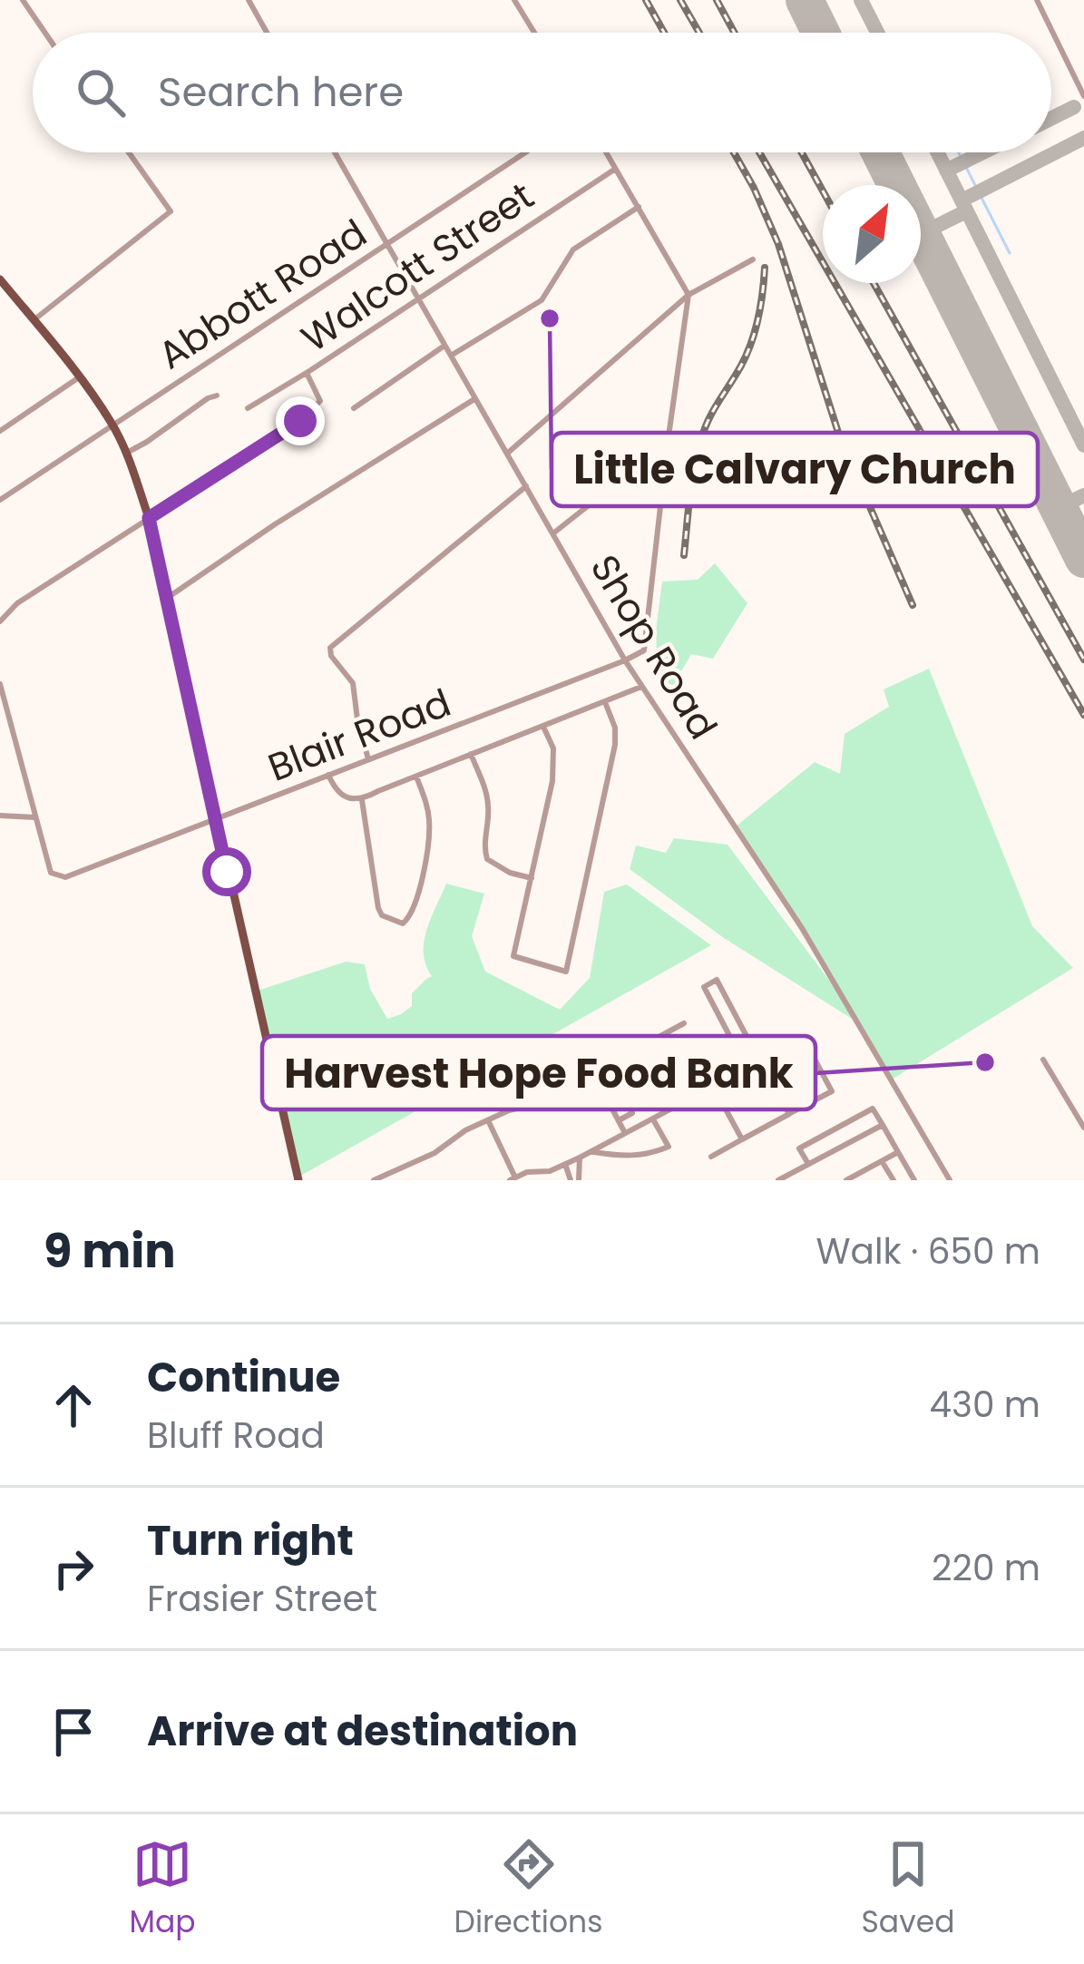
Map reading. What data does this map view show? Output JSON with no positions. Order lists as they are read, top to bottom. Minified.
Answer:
{"streets":{"street":["Walcott Street","Abbott Road","Shop Road","Blair Road"]},"crossings":[["Walcott Street","Shop Road"],["Abbott Road","Shop Road"],["Shop Road","Blair Road"]],"places":["Little Calvary Church","Harvest Hope Food Bank"],"north":"top right","page":{"search":"Search here","heading":["9 min","Walk · 650 m"],"list":[["Continue","Bluff Road","430 m"],["Turn right","Frasier Street","220 m"],"Arrive at destination"],"nav":["Map","Directions","Saved"]}}
